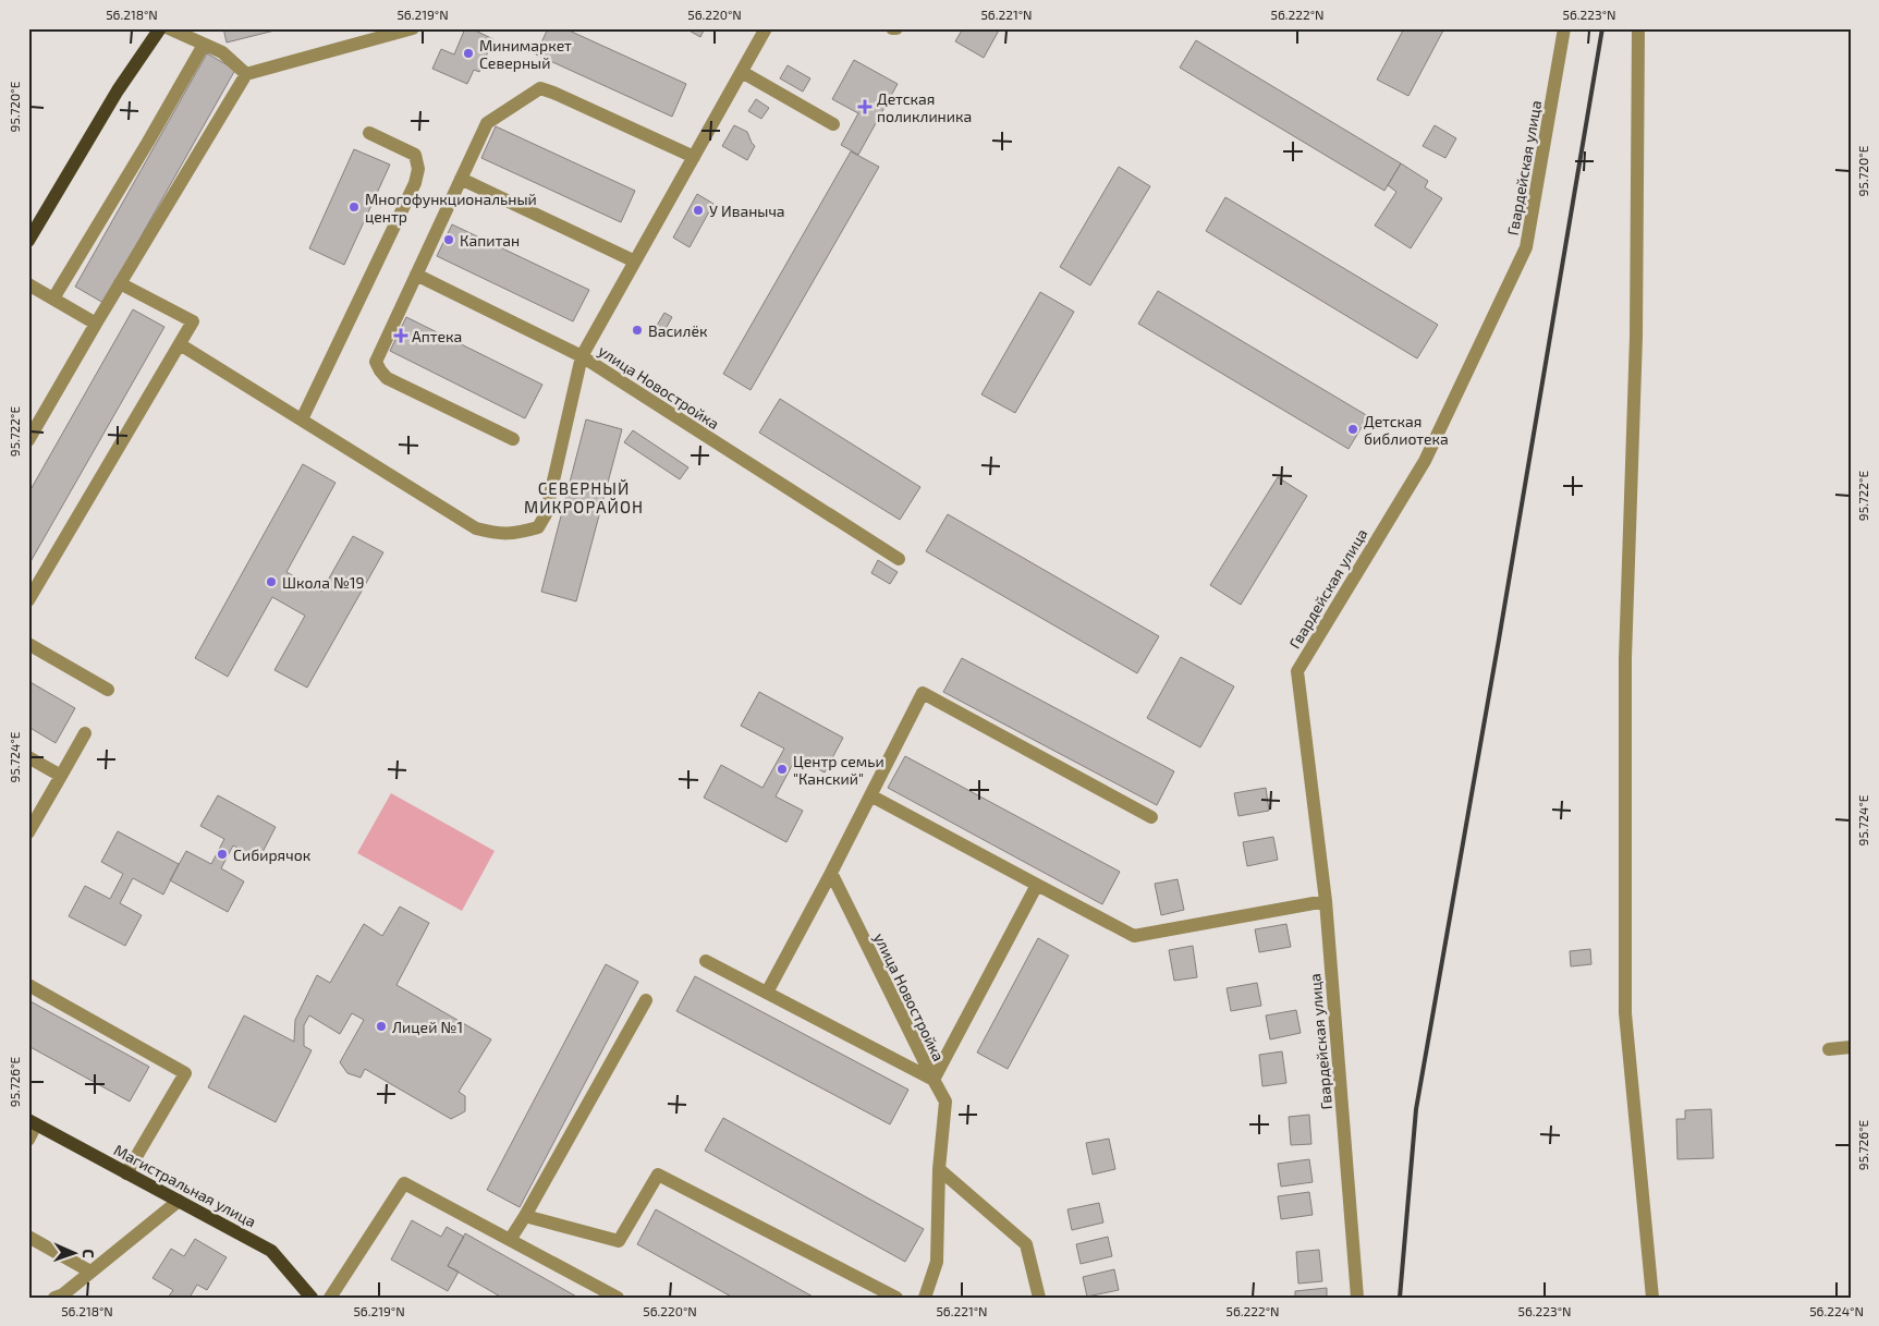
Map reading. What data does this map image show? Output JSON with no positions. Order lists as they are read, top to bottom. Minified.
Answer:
{"streets":{"main road":["Магистральная улица"],"street":["Гвардейская улица","улица Новостройка"]},"districts":["СЕВЕРНЫЙ МИКРОРАЙОН"],"places":{"other":["Минимаркет Северный","Многофункциональный центр","У Иваныча","Капитан","Василёк","Детская библиотека","Школа №19","Центр семьи \"Канский\"","Сибирячок","Лицей №1"],"health":["Детская поликлиника","Аптека"]},"north":"right","coordinates":["56.218°N","56.219°N","56.220°N","56.221°N","56.222°N","56.223°N","95.720°E","95.722°E","95.724°E","95.726°E","56.224°N"]}
